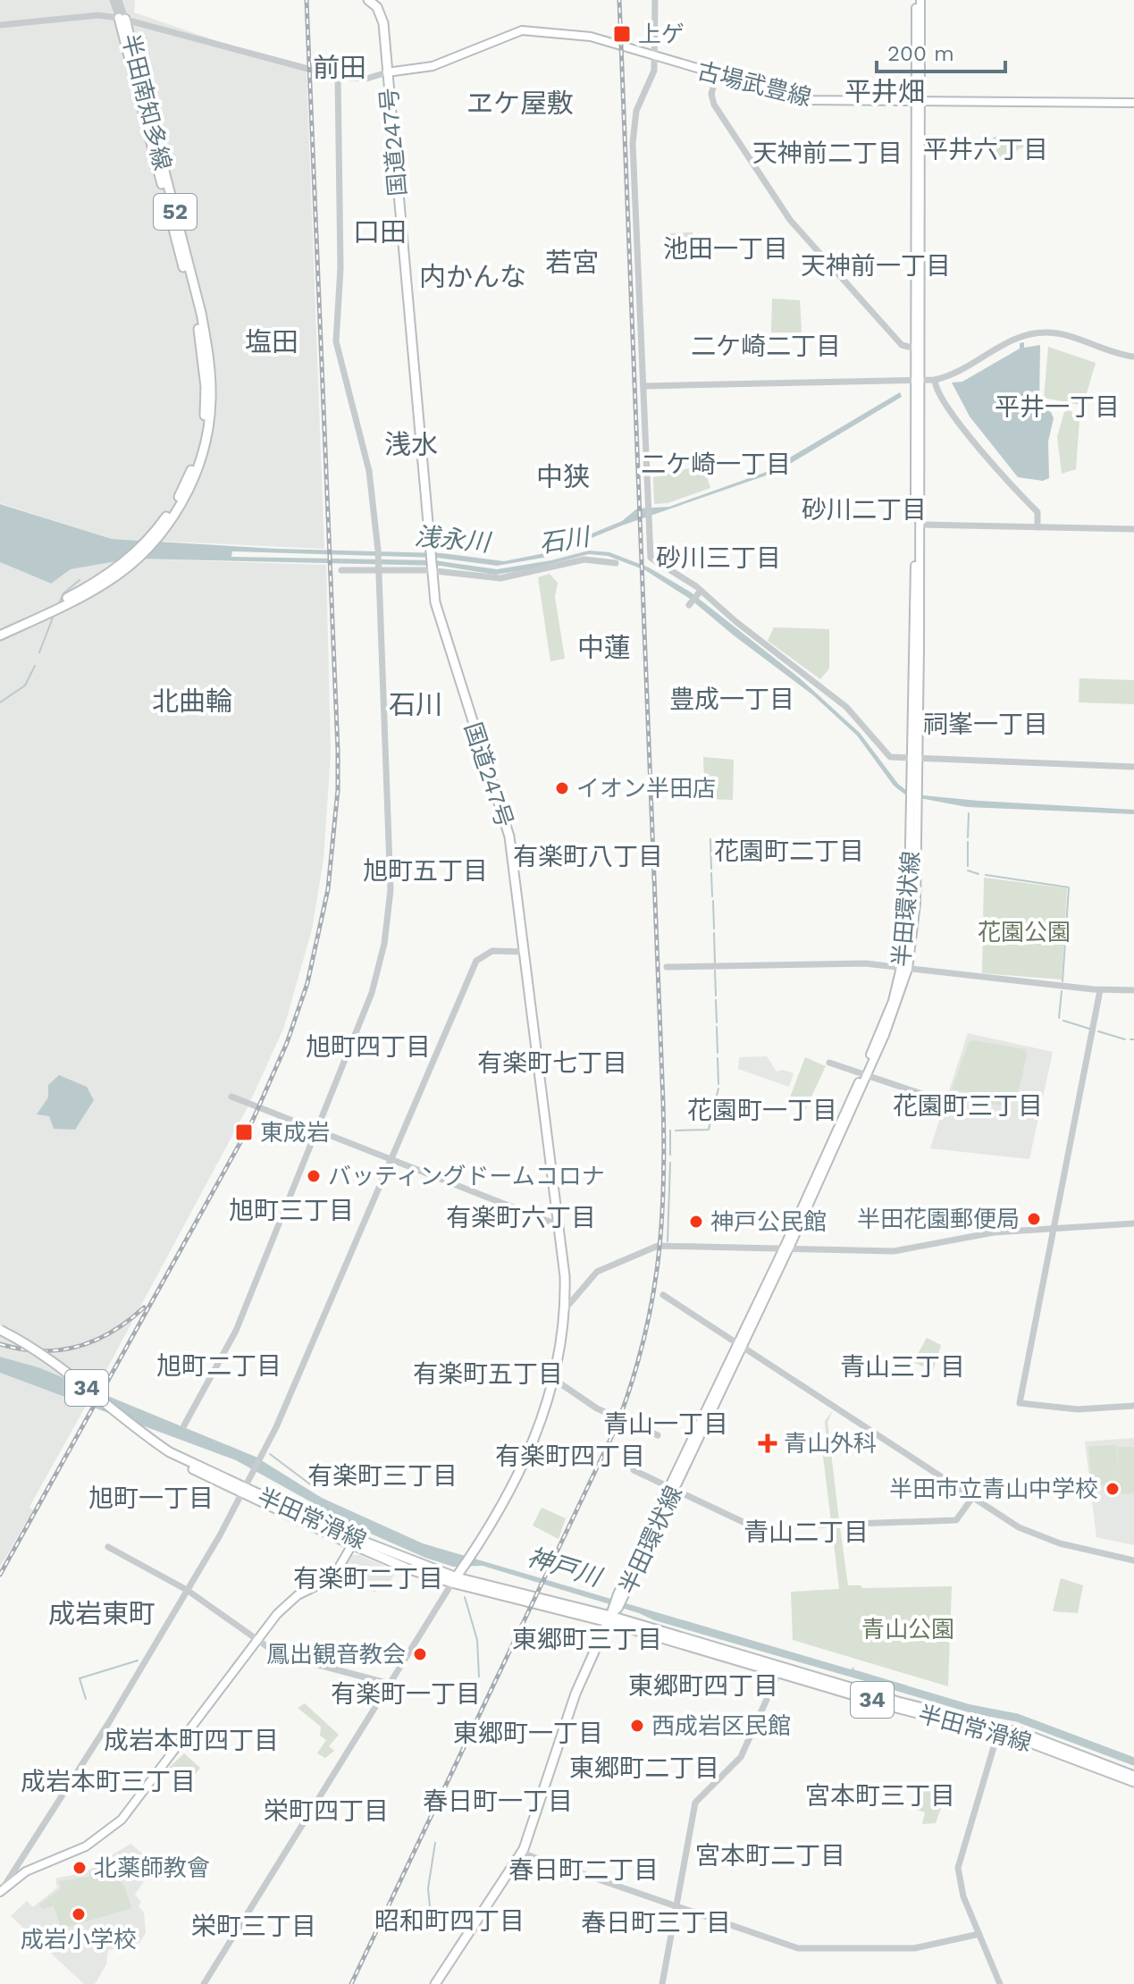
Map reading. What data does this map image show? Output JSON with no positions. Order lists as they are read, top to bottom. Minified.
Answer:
{"streets":{"main road":["古場武豊線","半田南知多線","国道247号","52","半田環状線","34","半田常滑線"]},"crossings":[["古場武豊線","国道247号"],["古場武豊線","半田環状線"],["国道247号","半田常滑線"],["半田環状線","半田常滑線"]],"districts":["前田","平井畑","ヱケ屋敷","平井六丁目","天神前二丁目","口田","池田一丁目","若宮","天神前一丁目","内かんな","塩田","二ケ崎二丁目","平井一丁目","浅水","二ケ崎一丁目","中狭","砂川二丁目","砂川三丁目","中蓮","豊成一丁目","北曲輪","石川","祠峯一丁目","花園町二丁目","有楽町八丁目","旭町五丁目","旭町四丁目","有楽町七丁目","花園町三丁目","花園町一丁目","旭町三丁目","有楽町六丁目","旭町二丁目","青山三丁目","有楽町五丁目","青山一丁目","有楽町四丁目","有楽町三丁目","旭町一丁目","青山二丁目","有楽町二丁目","成岩東町","東郷町三丁目","東郷町四丁目","有楽町一丁目","東郷町一丁目","成岩本町四丁目","東郷町二丁目","成岩本町三丁目","宮本町三丁目","春日町一丁目","栄町四丁目","宮本町二丁目","春日町二丁目","昭和町四丁目","春日町三丁目","栄町三丁目"],"water":["浅永川","石川","神戸川"],"parks":["花園公園","青山公園"],"places":{"transit":["上ゲ","東成岩"],"other":["イオン半田店","バッティングドームコロナ","半田花園郵便局","神戸公民館","半田市立青山中学校","鳳出観音教会","西成岩区民館","北薬師教會","成岩小学校"],"health":["青山外科"]},"scale_bar":"200 m"}
